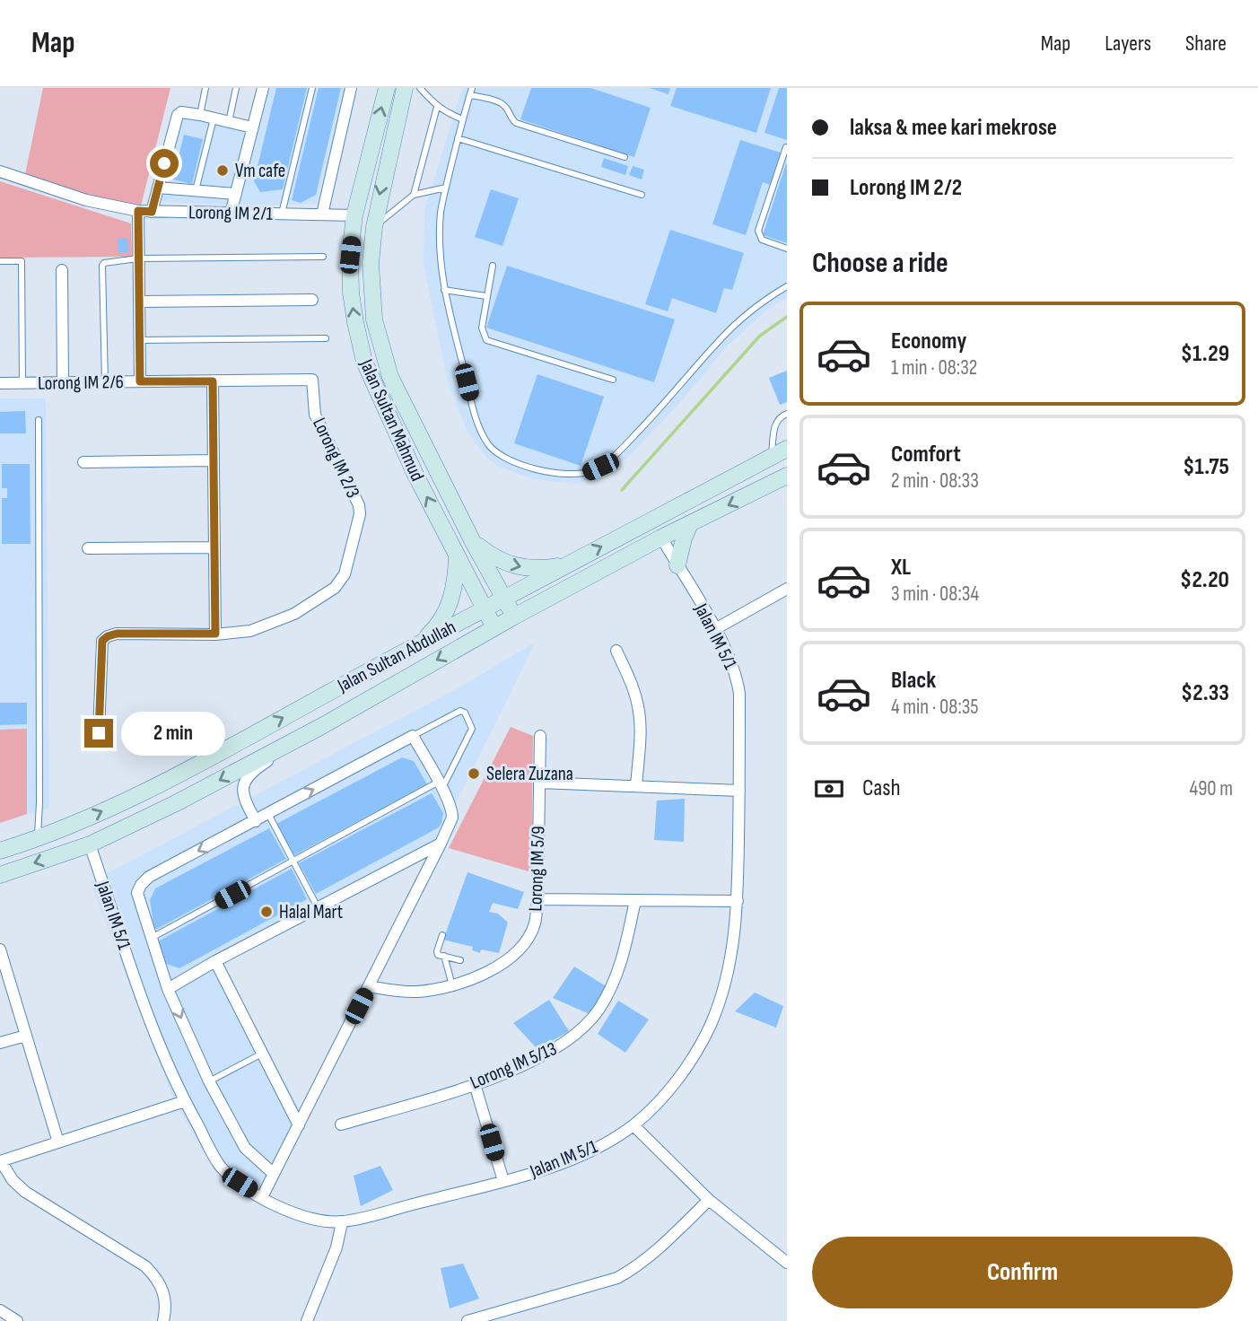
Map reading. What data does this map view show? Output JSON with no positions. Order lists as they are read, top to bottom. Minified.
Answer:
{"streets":{"main road":["Jalan Sultan Mahmud","Jalan Sultan Abdullah"],"street":["Lorong IM 2/1","Lorong IM 2/6","Lorong IM 2/3","Jalan IM 5/1","Lorong IM 5/9","Lorong IM 5/13"]},"crossings":[["Lorong IM 2/1","Jalan Sultan Mahmud"],["Lorong IM 2/6","Lorong IM 2/3"],["Jalan Sultan Mahmud","Jalan Sultan Abdullah"],["Jalan IM 5/1","Jalan Sultan Abdullah"]],"places":["Vm cafe","Selera Zuzana","Halal Mart"],"page":{"header":"Map","nav":["Map","Layers","Share"],"banner":["laksa & mee kari mekrose","Lorong IM 2/2"],"heading":"Choose a ride","list":[{"name":"Economy","note":"1 min · 08:32","value":"$1.29"},{"name":"Comfort","note":"2 min · 08:33","value":"$1.75"},{"name":"XL","note":"3 min · 08:34","value":"$2.20"},{"name":"Black","note":"4 min · 08:35","value":"$2.33"}],"bubble":"2 min","pay":["Cash","490 m"],"buttons":"Confirm"}}
